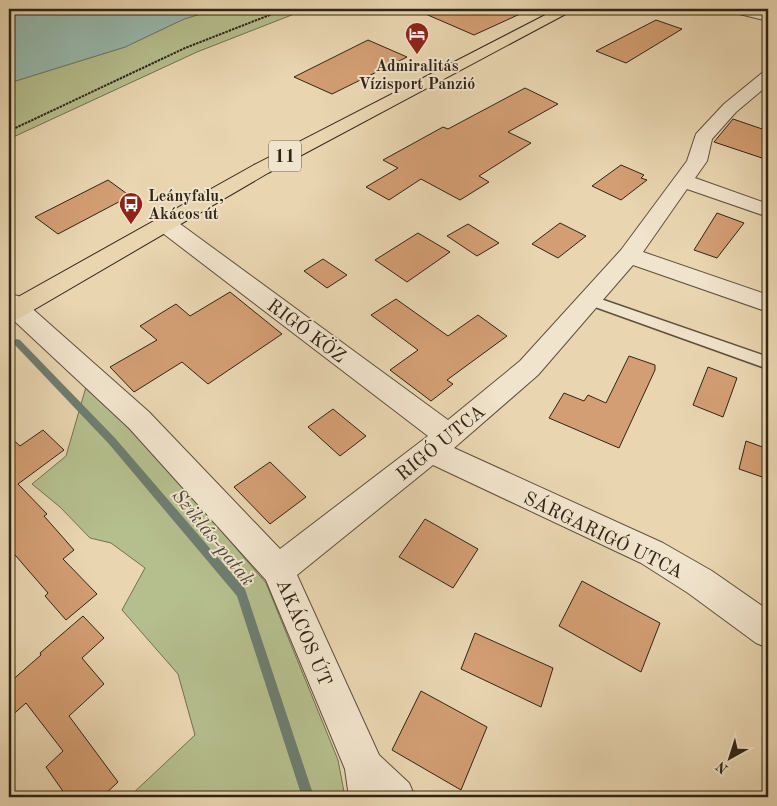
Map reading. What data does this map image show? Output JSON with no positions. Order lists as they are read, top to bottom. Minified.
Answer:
{"streets":{"main road":["11"],"street":["RIGÓ KÖZ","RIGÓ UTCA","SÁRGARIGÓ UTCA","AKÁCOS ÚT"]},"crossings":[["11","RIGÓ KÖZ"],["11","AKÁCOS ÚT"],["RIGÓ KÖZ","RIGÓ UTCA"],["RIGÓ KÖZ","SÁRGARIGÓ UTCA"],["RIGÓ UTCA","SÁRGARIGÓ UTCA"],["RIGÓ UTCA","AKÁCOS ÚT"]],"water":["Sziklás-patak"],"places":{"hotel":["Admiralitás Vízisport Panzió"],"bus stop":["Leányfalu, Akácos út"]},"north":"bottom left"}
